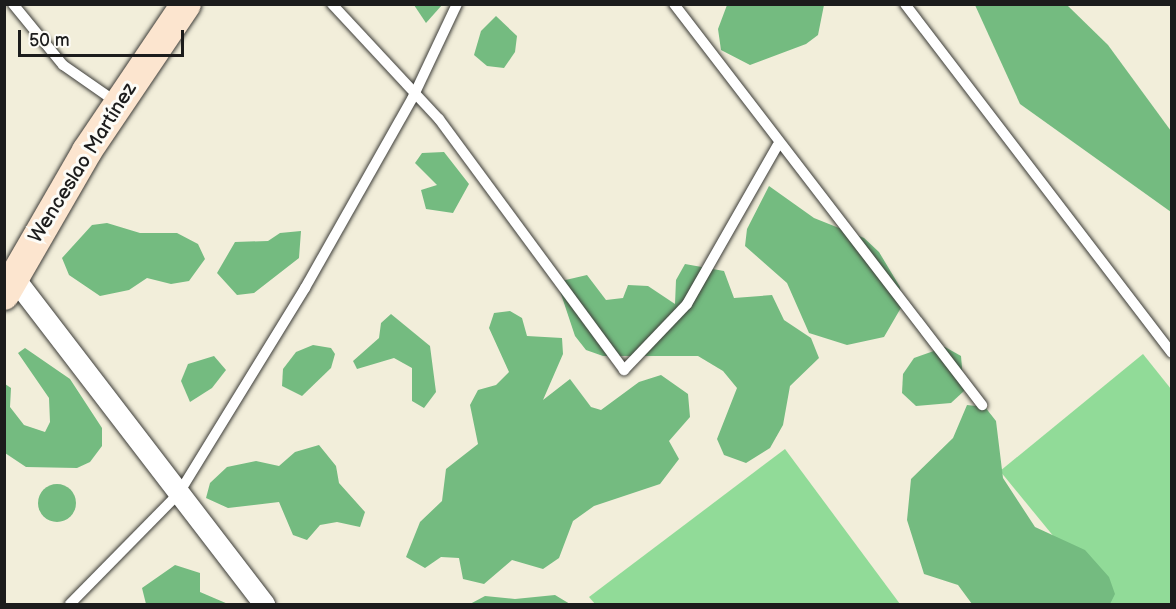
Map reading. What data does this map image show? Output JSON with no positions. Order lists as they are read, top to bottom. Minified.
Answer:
{"streets":{"main road":["Wenceslao Martínez"]},"scale_bar":"50 m"}
